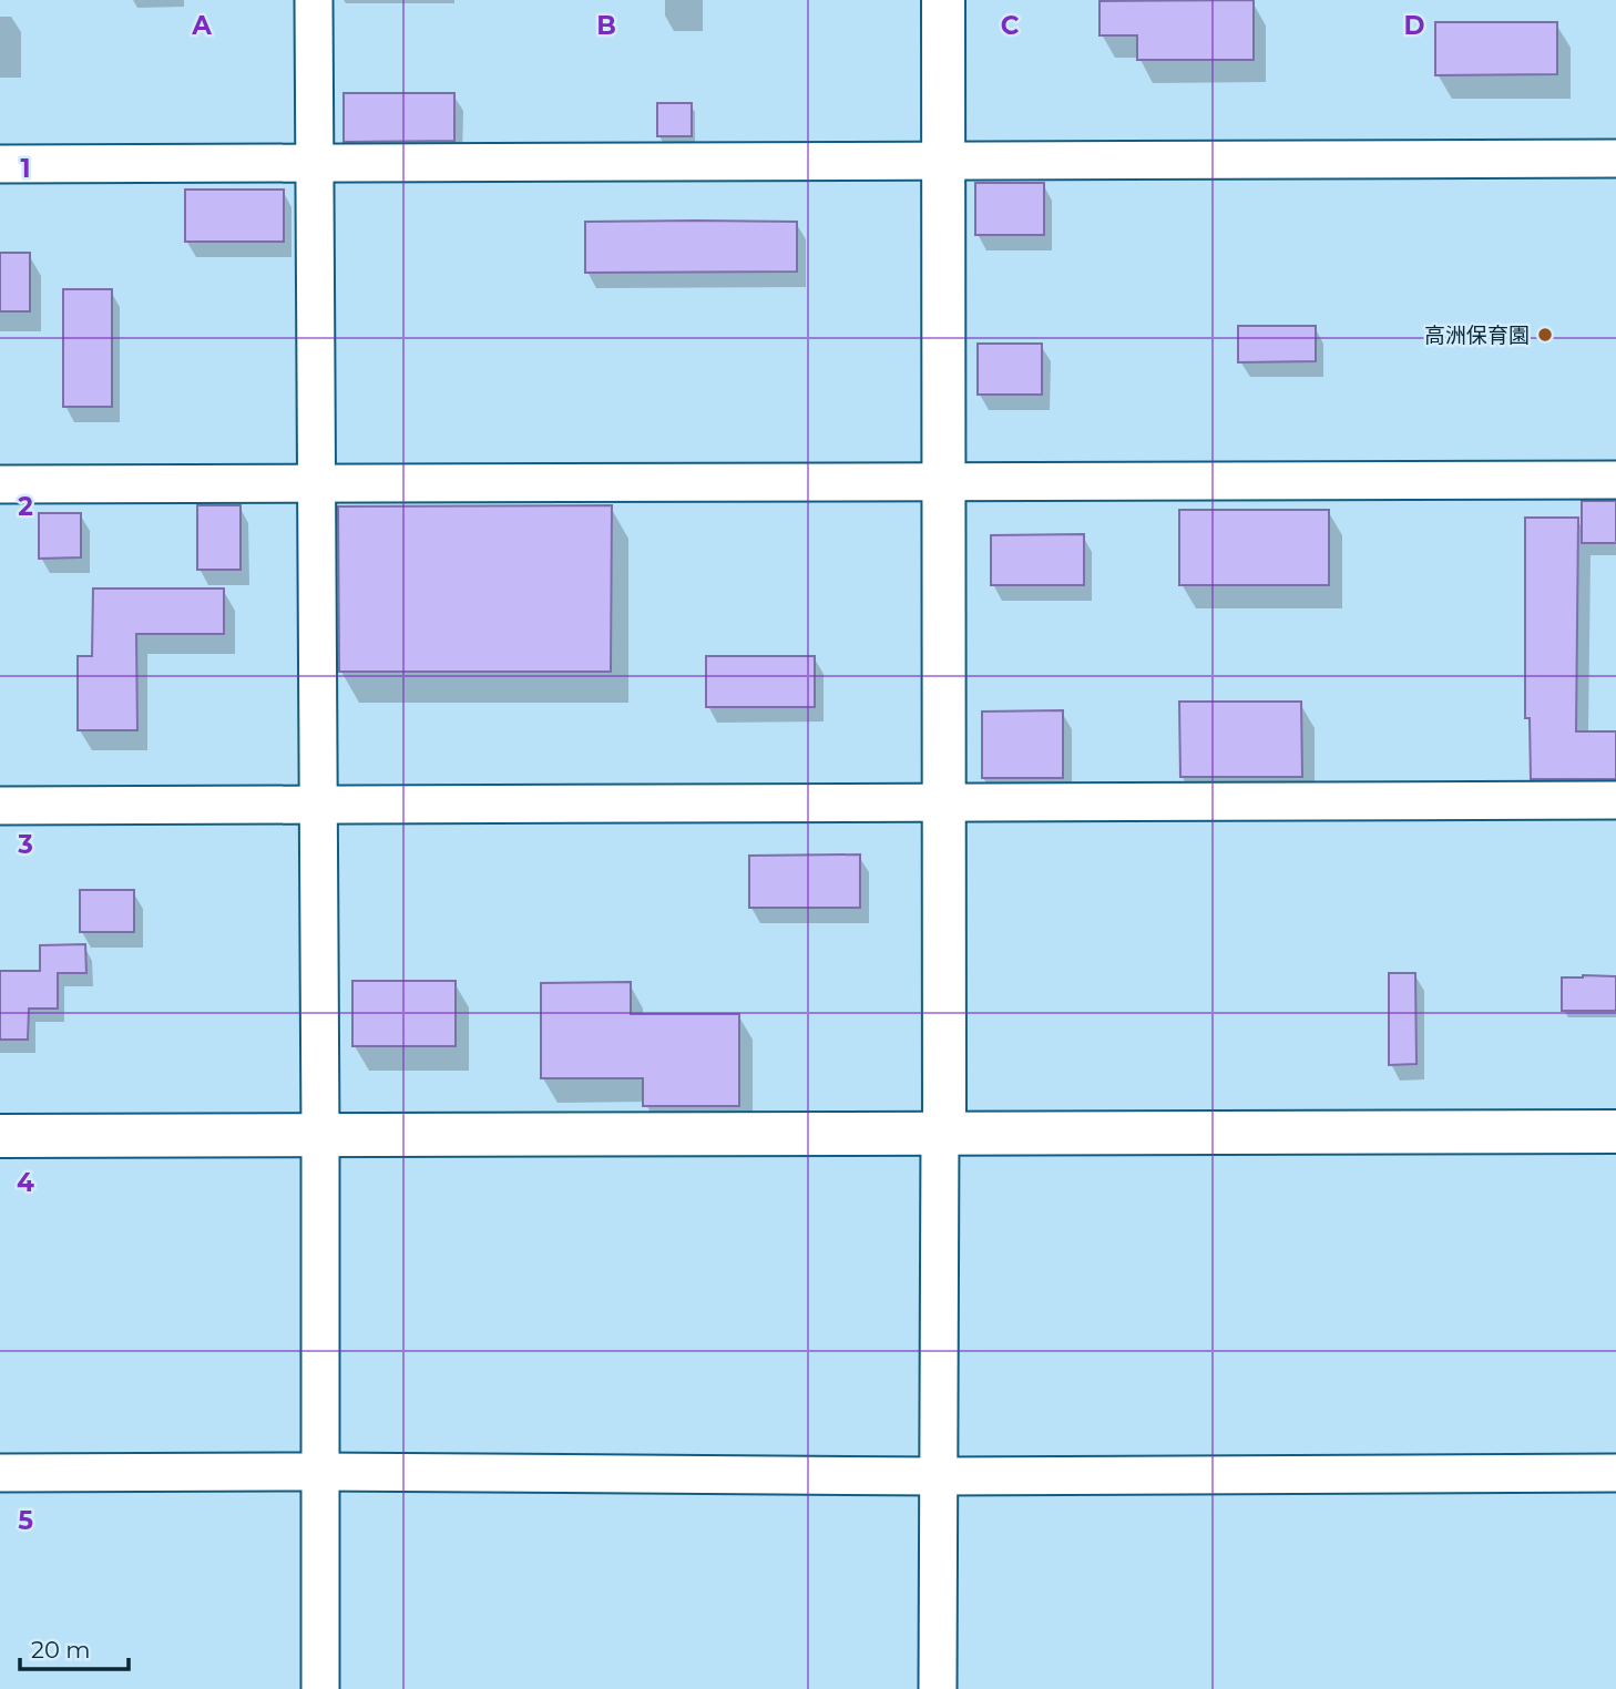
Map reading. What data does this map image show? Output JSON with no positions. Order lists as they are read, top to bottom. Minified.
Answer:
{"places":["高洲保育園"],"scale_bar":"20 m","grid":{"columns":["A","B","C","D"],"rows":["1","2","3","4","5"]}}
